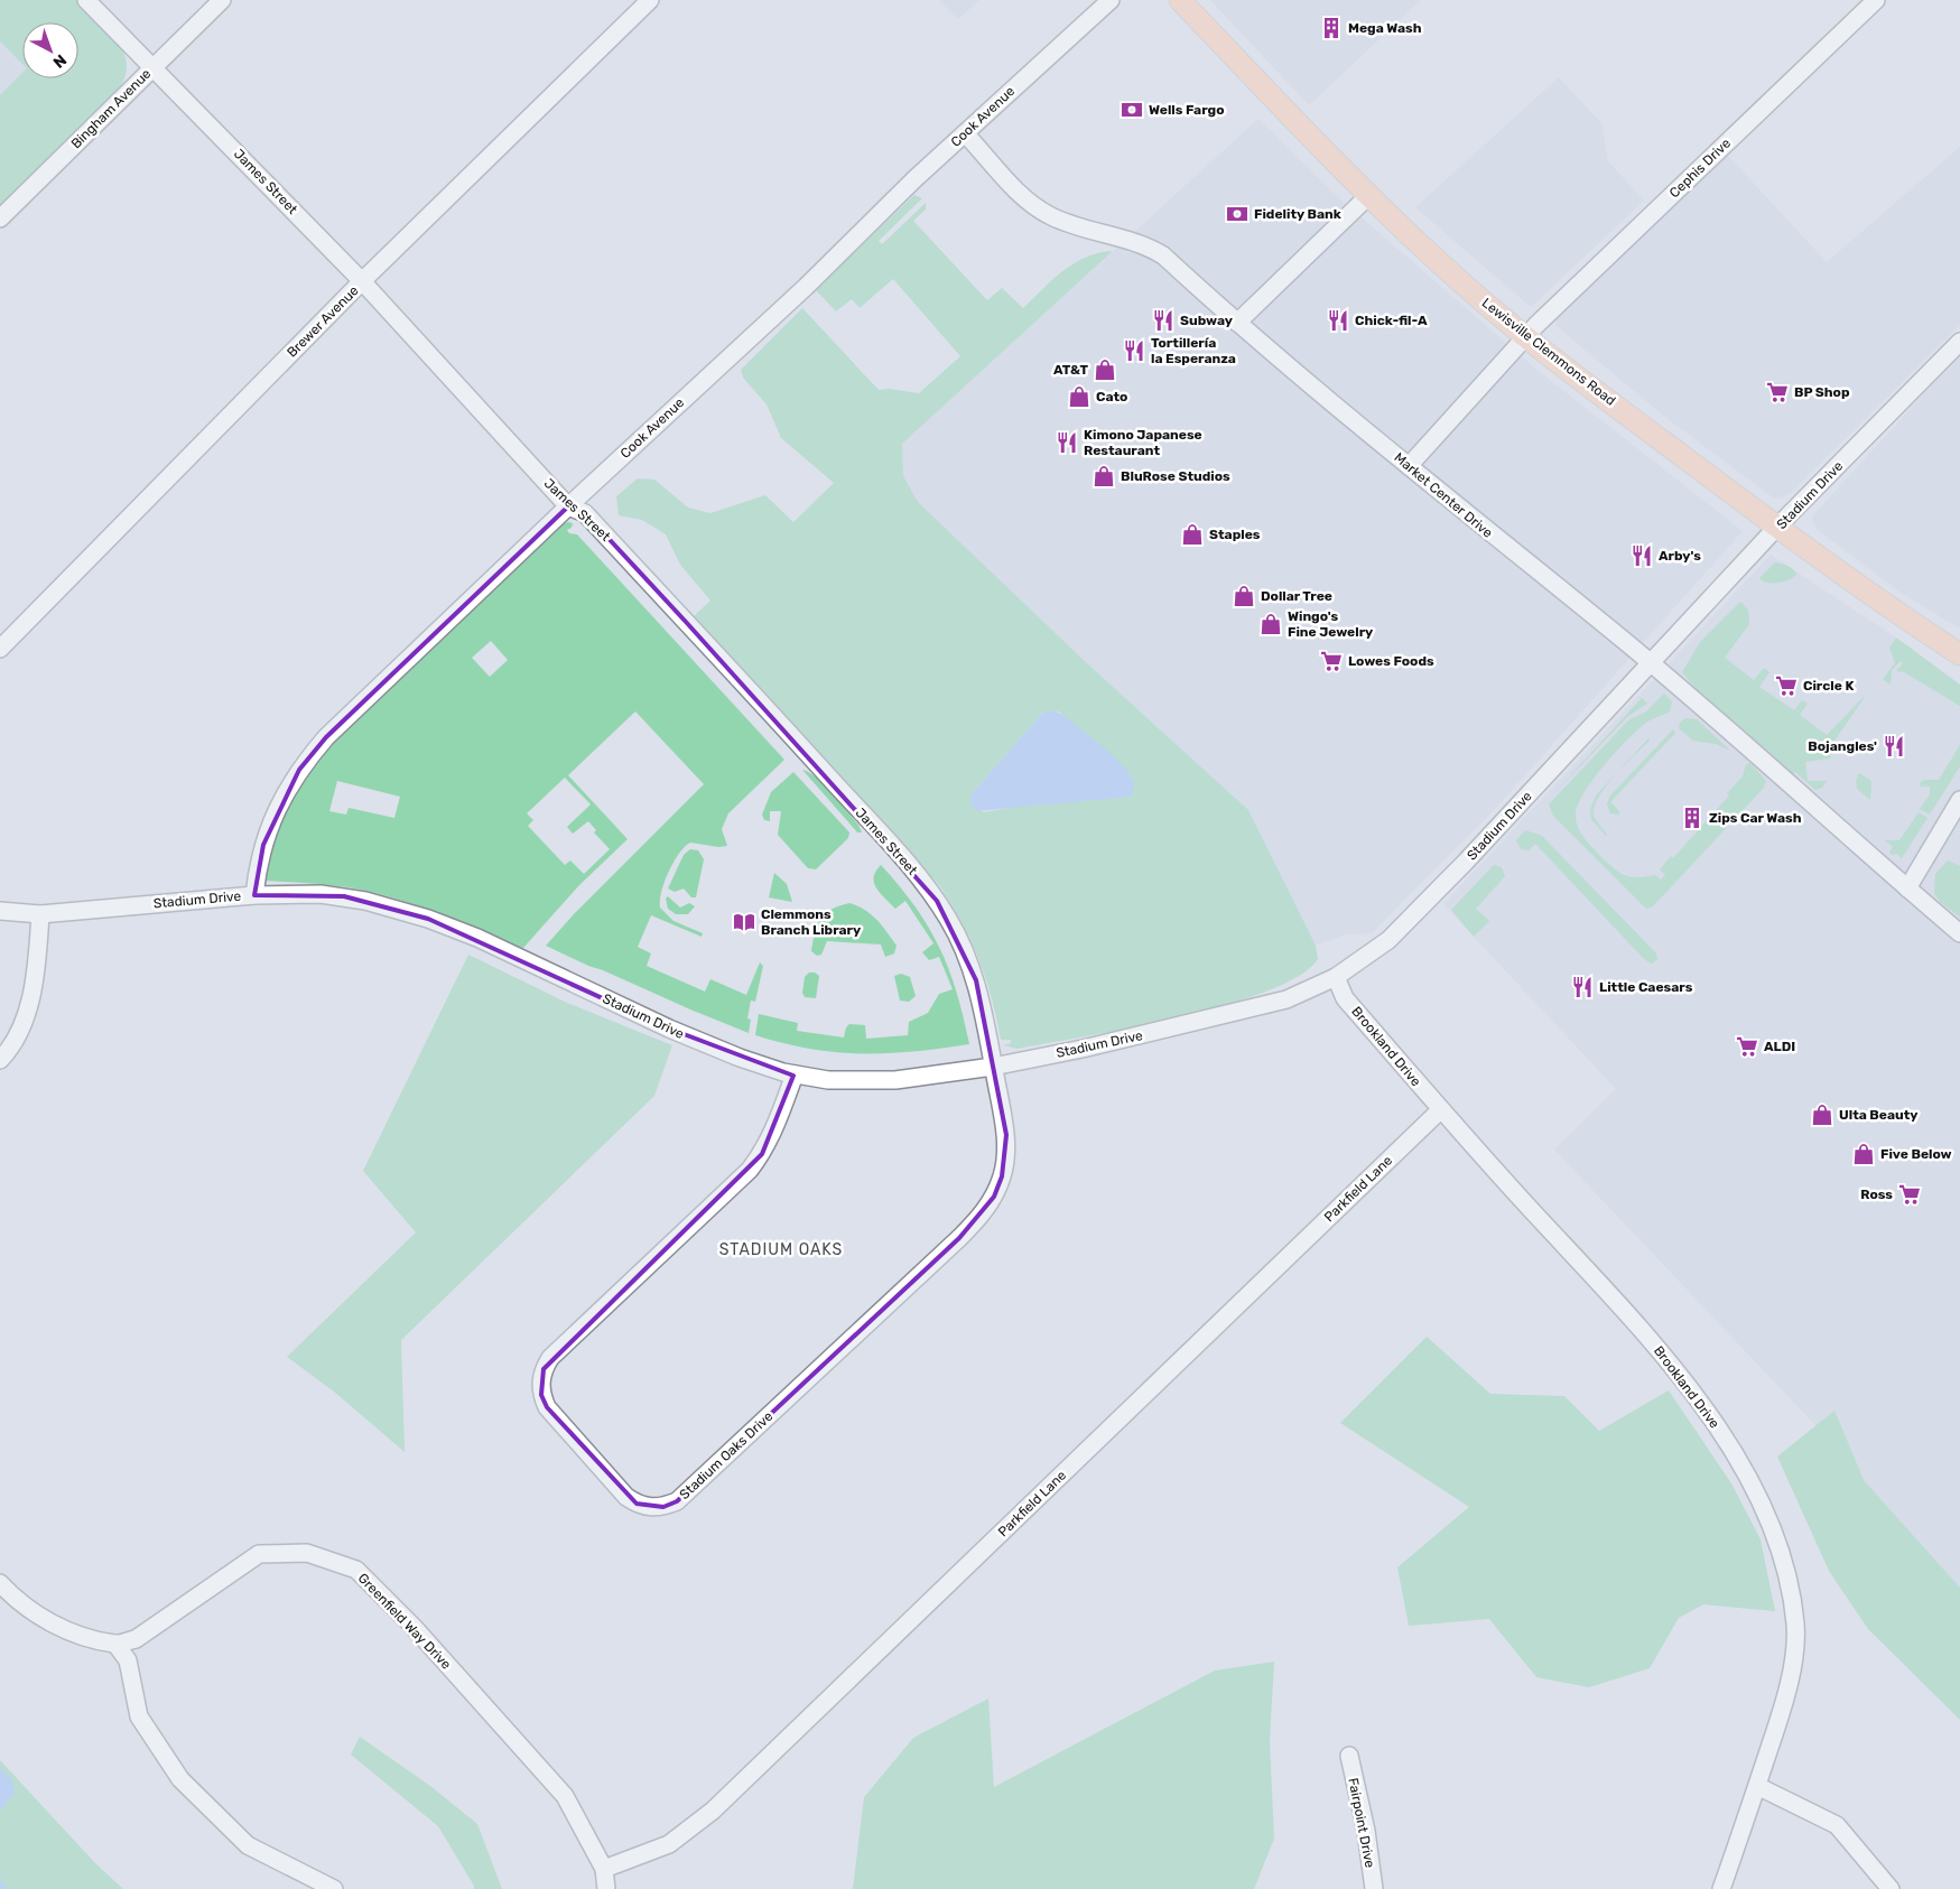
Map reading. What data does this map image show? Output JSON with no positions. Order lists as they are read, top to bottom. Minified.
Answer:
{"streets":{"main road":["Lewisville Clemmons Road"],"street":["Bingham Avenue","Cook Avenue","Cephis Drive","James Street","Brewer Avenue","Market Center Drive","Stadium Drive","Brookland Drive","Parkfield Lane","Stadium Oaks Drive","Greenfield Way Drive","Fairpoint Drive"]},"crossings":[["Bingham Avenue","James Street"],["Cook Avenue","James Street"],["Cook Avenue","Market Center Drive"],["Cook Avenue","Stadium Drive"],["Cephis Drive","Lewisville Clemmons Road"],["Cephis Drive","Market Center Drive"],["James Street","Brewer Avenue"],["James Street","Stadium Drive"],["James Street","Stadium Oaks Drive"],["Lewisville Clemmons Road","Stadium Drive"],["Market Center Drive","Stadium Drive"],["Stadium Drive","Brookland Drive"],["Stadium Drive","Stadium Oaks Drive"],["Brookland Drive","Parkfield Lane"],["Parkfield Lane","Greenfield Way Drive"]],"districts":["STADIUM OAKS"],"places":{"building":["Mega Wash","Zips Car Wash"],"bank":["Wells Fargo","Fidelity Bank"],"restaurant":["Subway","Chick-fil-A","Tortillería la Esperanza","Kimono Japanese Restaurant","Arby's","Bojangles'","Little Caesars"],"shop":["AT&T","Cato","BluRose Studios","Staples","Dollar Tree","Wingo's Fine Jewelry","Ulta Beauty","Five Below"],"supermarket":["BP Shop","Lowes Foods","Circle K","ALDI","Ross"],"library":["Clemmons Branch Library"]},"north":"bottom right"}
